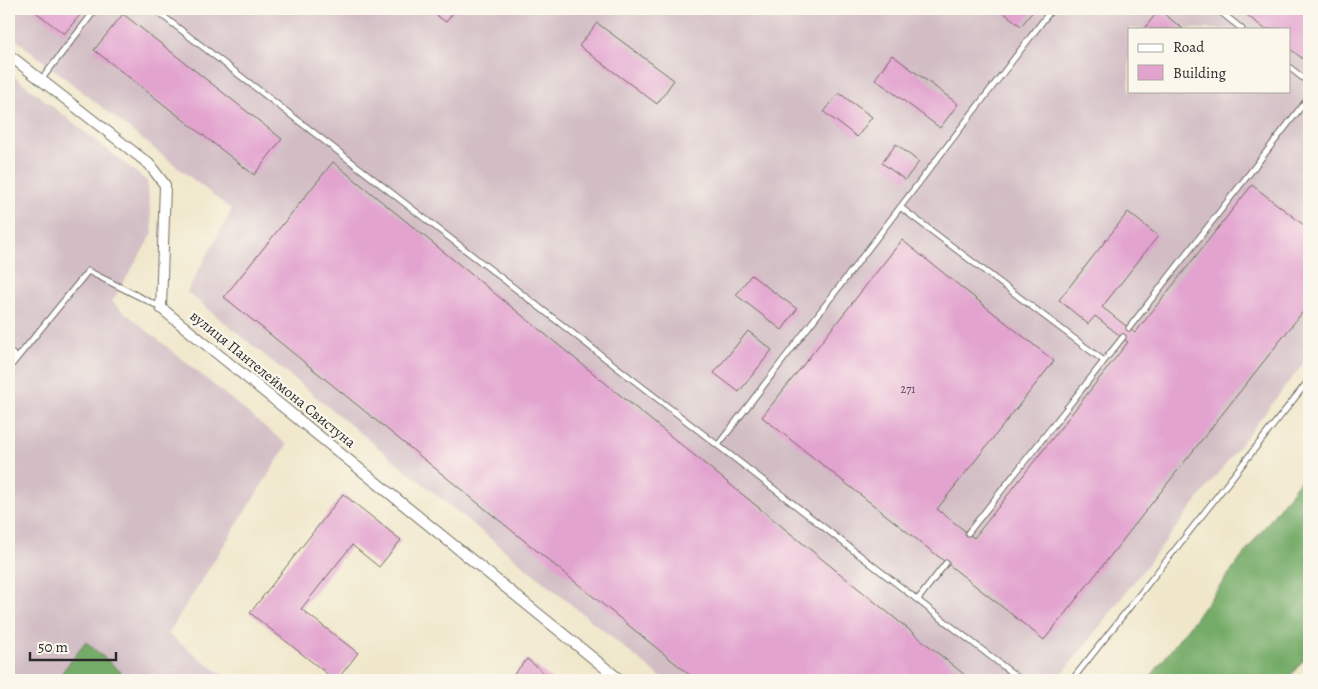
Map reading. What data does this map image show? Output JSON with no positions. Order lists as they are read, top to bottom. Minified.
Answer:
{"streets":{"street":["вулиця Пантелеймона Свистуна"]},"house_numbers":["271"],"legend":["Road","Building"],"scale_bar":"50 m"}
